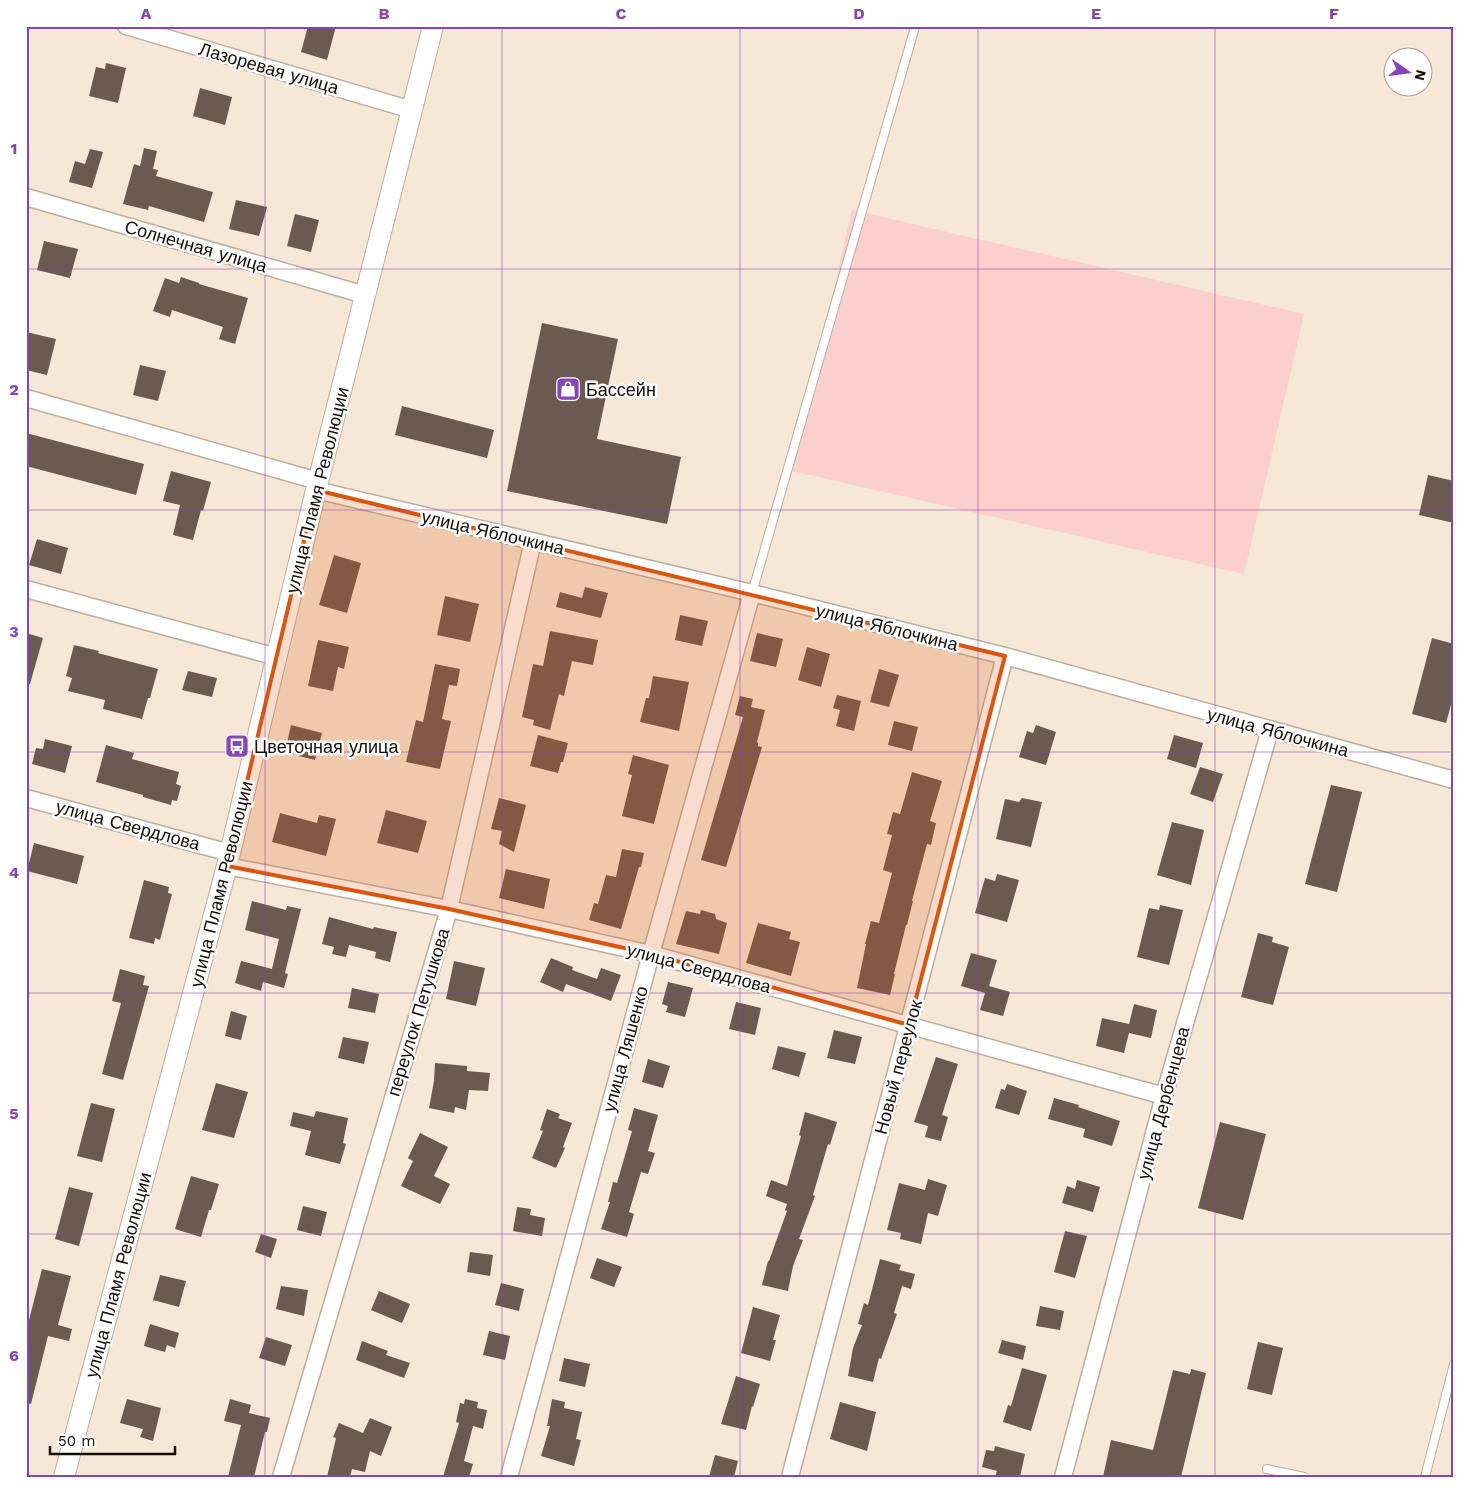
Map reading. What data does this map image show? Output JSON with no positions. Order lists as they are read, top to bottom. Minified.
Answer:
{"streets":{"street":["Лазоревая улица","Солнечная улица","улица Пламя Революции","улица Яблочкина","улица Свердлова","переулок Петушкова","улица Ляшенко","Новый переулок","улица Дербенцева"]},"crossings":[["Лазоревая улица","улица Пламя Революции"],["Солнечная улица","улица Пламя Революции"],["улица Пламя Революции","улица Яблочкина"],["улица Пламя Революции","улица Свердлова"],["улица Яблочкина","переулок Петушкова"],["улица Яблочкина","улица Ляшенко"],["улица Яблочкина","Новый переулок"],["улица Яблочкина","улица Дербенцева"],["улица Свердлова","переулок Петушкова"],["улица Свердлова","улица Ляшенко"],["улица Свердлова","Новый переулок"],["улица Свердлова","улица Дербенцева"]],"places":{"shop":["Бассейн"],"bus stop":["Цветочная улица"]},"scale_bar":"50 m","north":"right","grid":{"columns":["A","B","C","D","E","F"],"rows":["1","2","3","4","5","6"]}}
